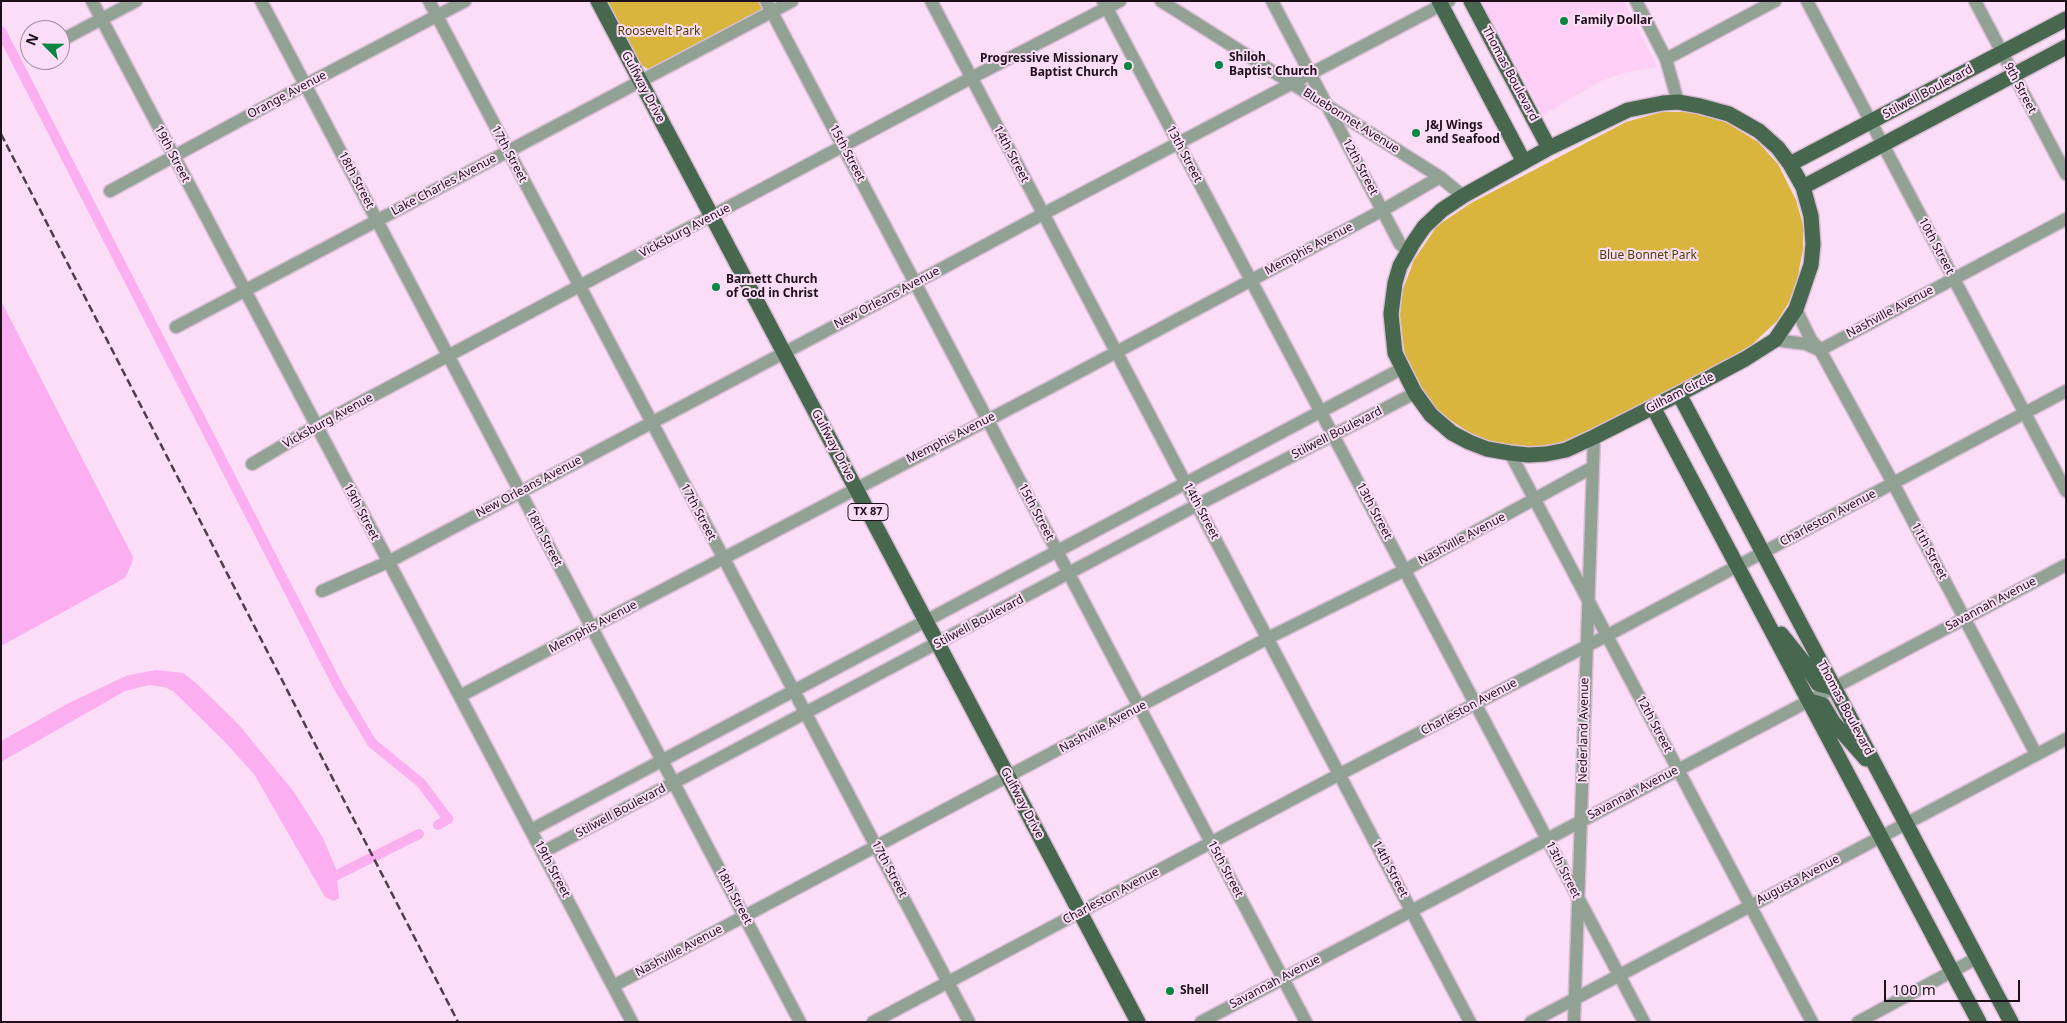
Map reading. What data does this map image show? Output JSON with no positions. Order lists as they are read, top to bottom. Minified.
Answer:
{"streets":{"main road":["Thomas Boulevard","Gulfway Drive","Stilwell Boulevard","Gilham Circle","TX 87"],"street":["9th Street","Orange Avenue","Bluebonnet Avenue","15th Street","19th Street","17th Street","14th Street","13th Street","12th Street","18th Street","Lake Charles Avenue","Vicksburg Avenue","10th Street","Memphis Avenue","New Orleans Avenue","Nashville Avenue","Charleston Avenue","11th Street","Savannah Avenue","Nederland Avenue","Augusta Avenue"]},"crossings":[["Thomas Boulevard","Gilham Circle"],["Thomas Boulevard","Charleston Avenue"],["Thomas Boulevard","Savannah Avenue"],["Thomas Boulevard","Augusta Avenue"],["Gulfway Drive","Stilwell Boulevard"],["Gulfway Drive","Lake Charles Avenue"],["Gulfway Drive","Vicksburg Avenue"],["Gulfway Drive","Memphis Avenue"],["Gulfway Drive","New Orleans Avenue"],["Gulfway Drive","Nashville Avenue"],["Gulfway Drive","Charleston Avenue"],["9th Street","Stilwell Boulevard"],["Stilwell Boulevard","15th Street"],["Stilwell Boulevard","19th Street"],["Stilwell Boulevard","17th Street"],["Stilwell Boulevard","14th Street"],["Stilwell Boulevard","13th Street"],["Stilwell Boulevard","18th Street"],["Stilwell Boulevard","10th Street"],["Stilwell Boulevard","Gilham Circle"],["Orange Avenue","19th Street"],["Orange Avenue","17th Street"],["Orange Avenue","18th Street"],["Bluebonnet Avenue","12th Street"],["Bluebonnet Avenue","Memphis Avenue"],["Bluebonnet Avenue","New Orleans Avenue"],["Bluebonnet Avenue","Gilham Circle"],["15th Street","Lake Charles Avenue"],["15th Street","Vicksburg Avenue"],["15th Street","Memphis Avenue"],["15th Street","New Orleans Avenue"],["15th Street","Nashville Avenue"],["15th Street","Charleston Avenue"],["15th Street","Savannah Avenue"],["19th Street","Lake Charles Avenue"],["19th Street","Vicksburg Avenue"],["19th Street","Memphis Avenue"],["19th Street","New Orleans Avenue"],["19th Street","Nashville Avenue"],["17th Street","Lake Charles Avenue"],["17th Street","Vicksburg Avenue"],["17th Street","Memphis Avenue"],["17th Street","New Orleans Avenue"],["17th Street","Nashville Avenue"],["17th Street","Charleston Avenue"],["14th Street","Vicksburg Avenue"],["14th Street","Memphis Avenue"],["14th Street","New Orleans Avenue"],["14th Street","Nashville Avenue"],["14th Street","Charleston Avenue"],["14th Street","Savannah Avenue"],["13th Street","Vicksburg Avenue"],["13th Street","Memphis Avenue"],["13th Street","New Orleans Avenue"],["13th Street","Nashville Avenue"],["13th Street","Charleston Avenue"],["13th Street","Savannah Avenue"],["13th Street","Nederland Avenue"],["13th Street","Augusta Avenue"],["12th Street","Memphis Avenue"],["12th Street","New Orleans Avenue"],["12th Street","Nashville Avenue"],["12th Street","Gilham Circle"],["12th Street","Charleston Avenue"],["12th Street","Savannah Avenue"],["12th Street","Nederland Avenue"],["12th Street","Augusta Avenue"],["18th Street","Lake Charles Avenue"],["18th Street","Vicksburg Avenue"],["18th Street","Memphis Avenue"],["18th Street","New Orleans Avenue"],["18th Street","Nashville Avenue"],["10th Street","Nashville Avenue"],["10th Street","Charleston Avenue"],["Nashville Avenue","11th Street"],["Nashville Avenue","Nederland Avenue"],["Gilham Circle","11th Street"],["Gilham Circle","Nederland Avenue"],["Charleston Avenue","11th Street"],["Charleston Avenue","Nederland Avenue"],["11th Street","Savannah Avenue"],["11th Street","Augusta Avenue"],["Savannah Avenue","Nederland Avenue"],["Nederland Avenue","Augusta Avenue"]],"parks":["Roosevelt Park","Blue Bonnet Park"],"places":["Family Dollar","Shiloh Baptist Church","Progressive Missionary Baptist Church","J&J Wings and Seafood","Barnett Church of God in Christ","Shell"],"scale_bar":"100 m","north":"top left"}
